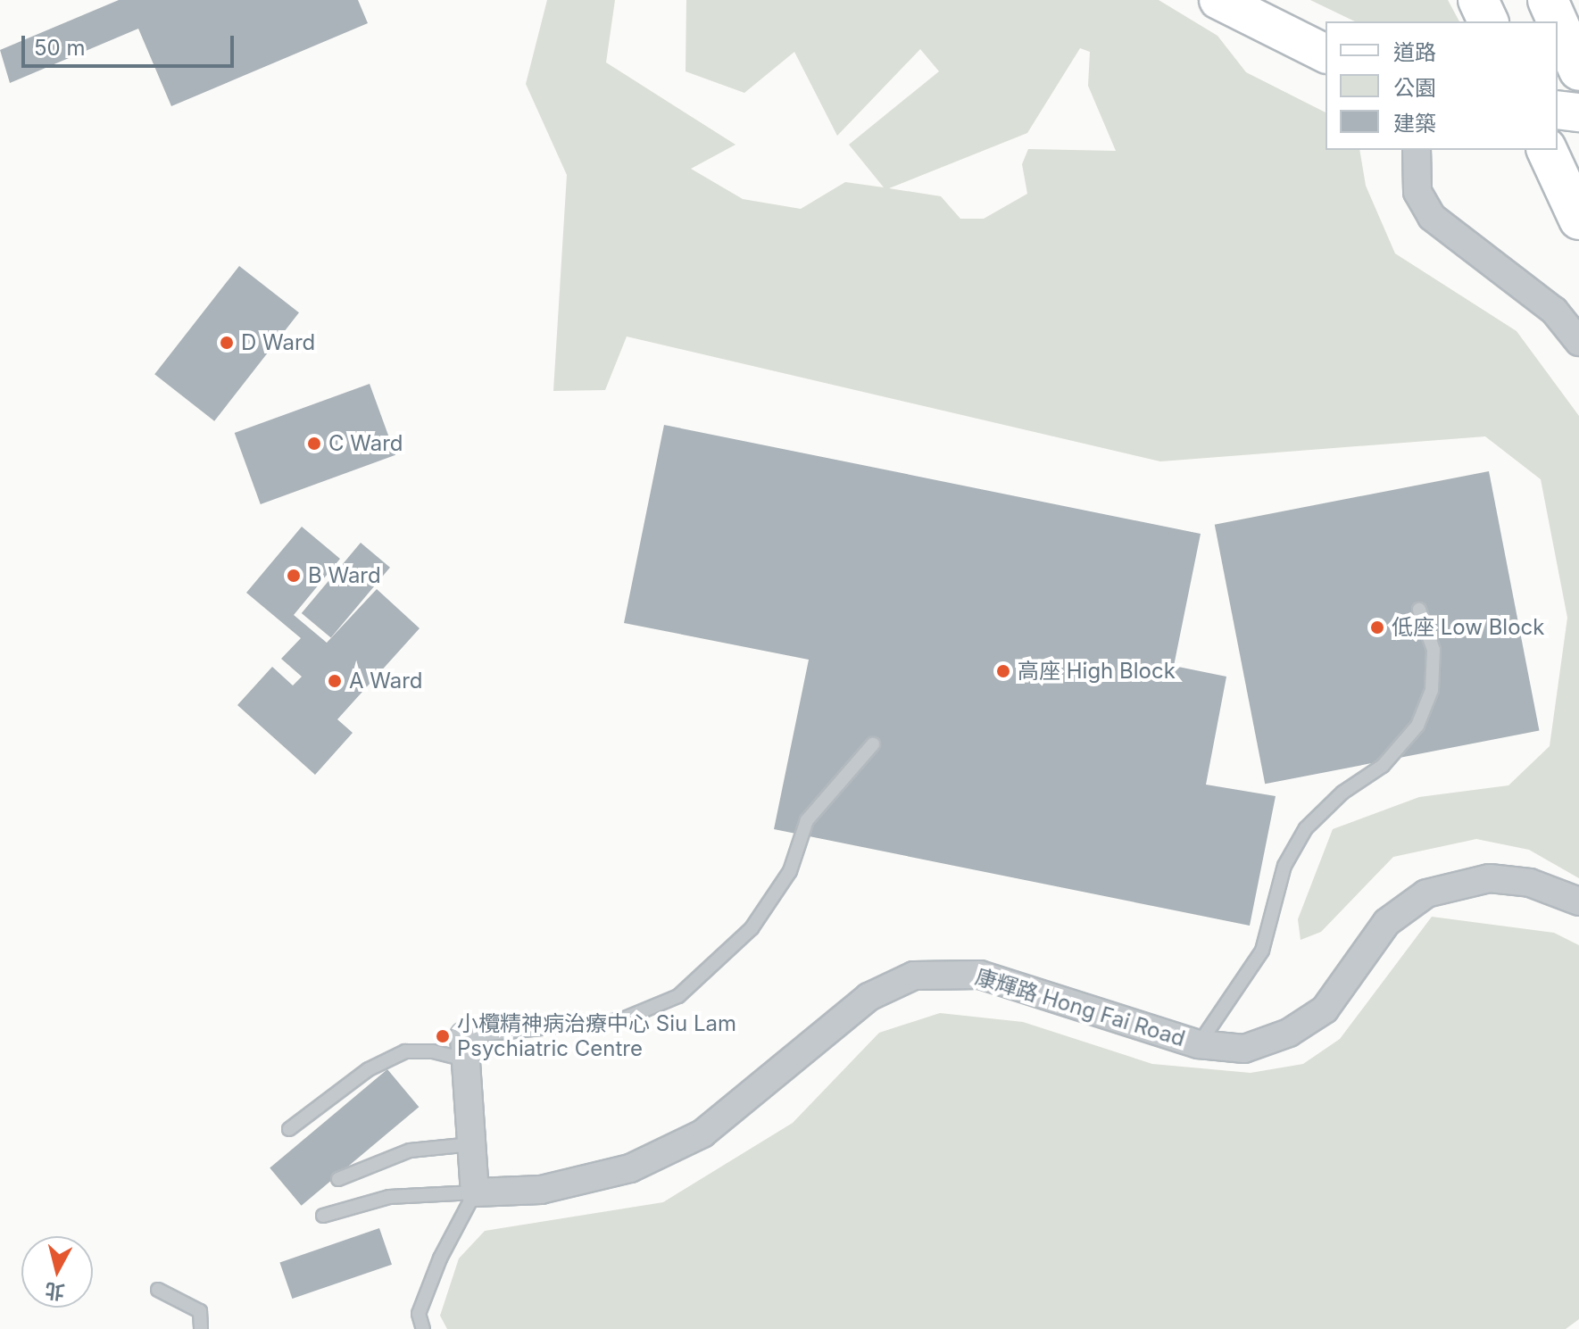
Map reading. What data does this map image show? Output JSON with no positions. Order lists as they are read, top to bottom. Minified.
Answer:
{"streets":{"street":["康輝路 Hong Fai Road"]},"places":["D Ward","C Ward","B Ward","低座 Low Block","高座 High Block","A Ward","小欖精神病治療中心 Siu Lam Psychiatric Centre"],"legend":["道路","公園","建築"],"scale_bar":"50 m","north":"bottom"}
